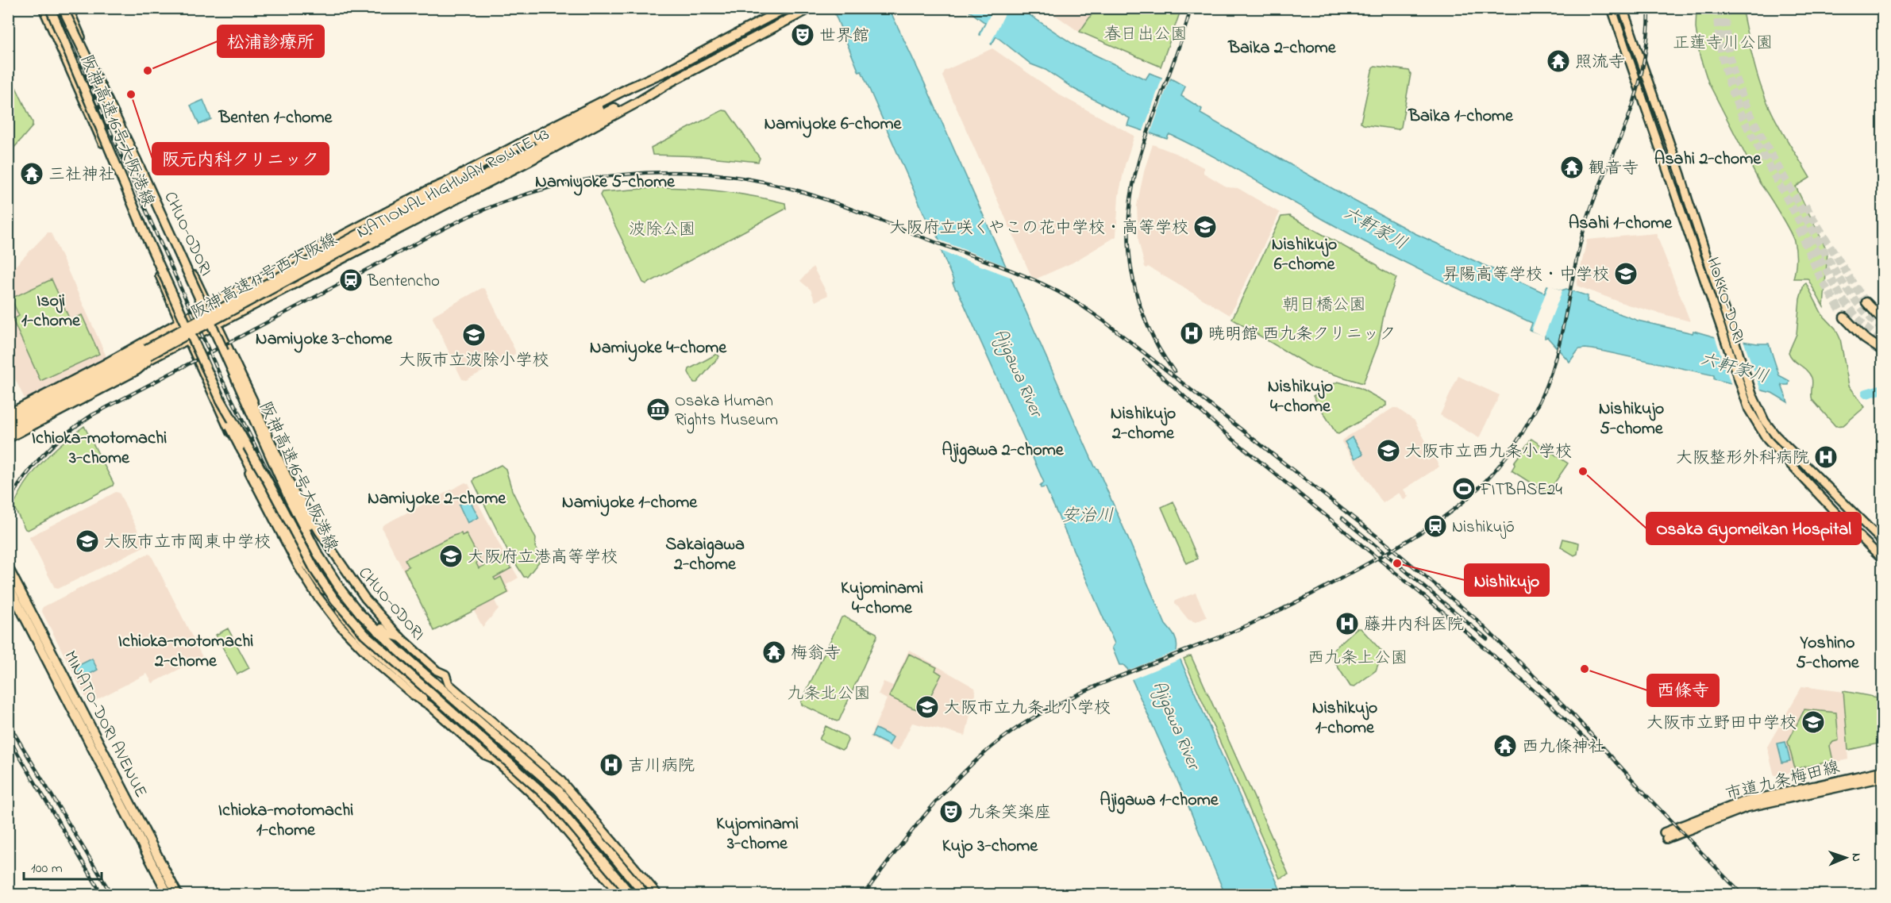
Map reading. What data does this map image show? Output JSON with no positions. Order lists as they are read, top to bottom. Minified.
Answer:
{"streets":{"highway":["阪神高速16号大阪港線","NATIONAL HIGHWAY ROUTE 43","阪神高速17号西大阪線","MINATO-DORI AVENUE"],"main road":["CHUO-ODORI","HOKKO-DORI","市道九条梅田線"]},"crossings":[["NATIONAL HIGHWAY ROUTE 43","CHUO-ODORI"]],"districts":["Baika 2-chome","Baika 1-chome","Benten 1-chome","Namiyoke 6-chome","Asahi 2-chome","Namiyoke 5-chome","Asahi 1-chome","Nishikujo 6-chome","Isoji 1-chome","Namiyoke 3-chome","Namiyoke 4-chome","Nishikujo 4-chome","Nishikujo 5-chome","Nishikujo 2-chome","Ichioka-motomachi 3-chome","Ajigawa 2-chome","Namiyoke 2-chome","Namiyoke 1-chome","Sakaigawa 2-chome","Kujominami 4-chome","Ichioka-motomachi 2-chome","Yoshino 5-chome","Nishikujo 1-chome","Ajigawa 1-chome","Ichioka-motomachi 1-chome","Kujominami 3-chome","Kujo 3-chome"],"water":["六軒家川","Ajigawa River","安治川"],"parks":["春日出公園","正蓮寺川公園","波除公園","朝日橋公園","西九条上公園","九条北公園"],"places":{"theatre":["世界館","九条笑楽座"],"temple":["照流寺","観音寺","三社神社","梅翁寺","西九條神社"],"other":["松浦診療所","阪元内科クリニック","Osaka Gyomeikan Hospital","Nishikujo","西條寺"],"school or university":["大阪府立咲くやこの花中学校・高等学校","昇陽高等学校・中学校","大阪市立波除小学校","大阪市立西九条小学校","大阪市立市岡東中学校","大阪府立港高等学校","大阪市立九条北小学校","大阪市立野田中学校"],"station":["Bentencho","Nishikujō"],"hospital":["暁明館 西九条クリニック","大阪整形外科病院","藤井内科医院","吉川病院"],"museum":["Osaka Human Rights Museum"],"sports":["FITBASE24"]},"scale_bar":"100 m","north":"right"}
